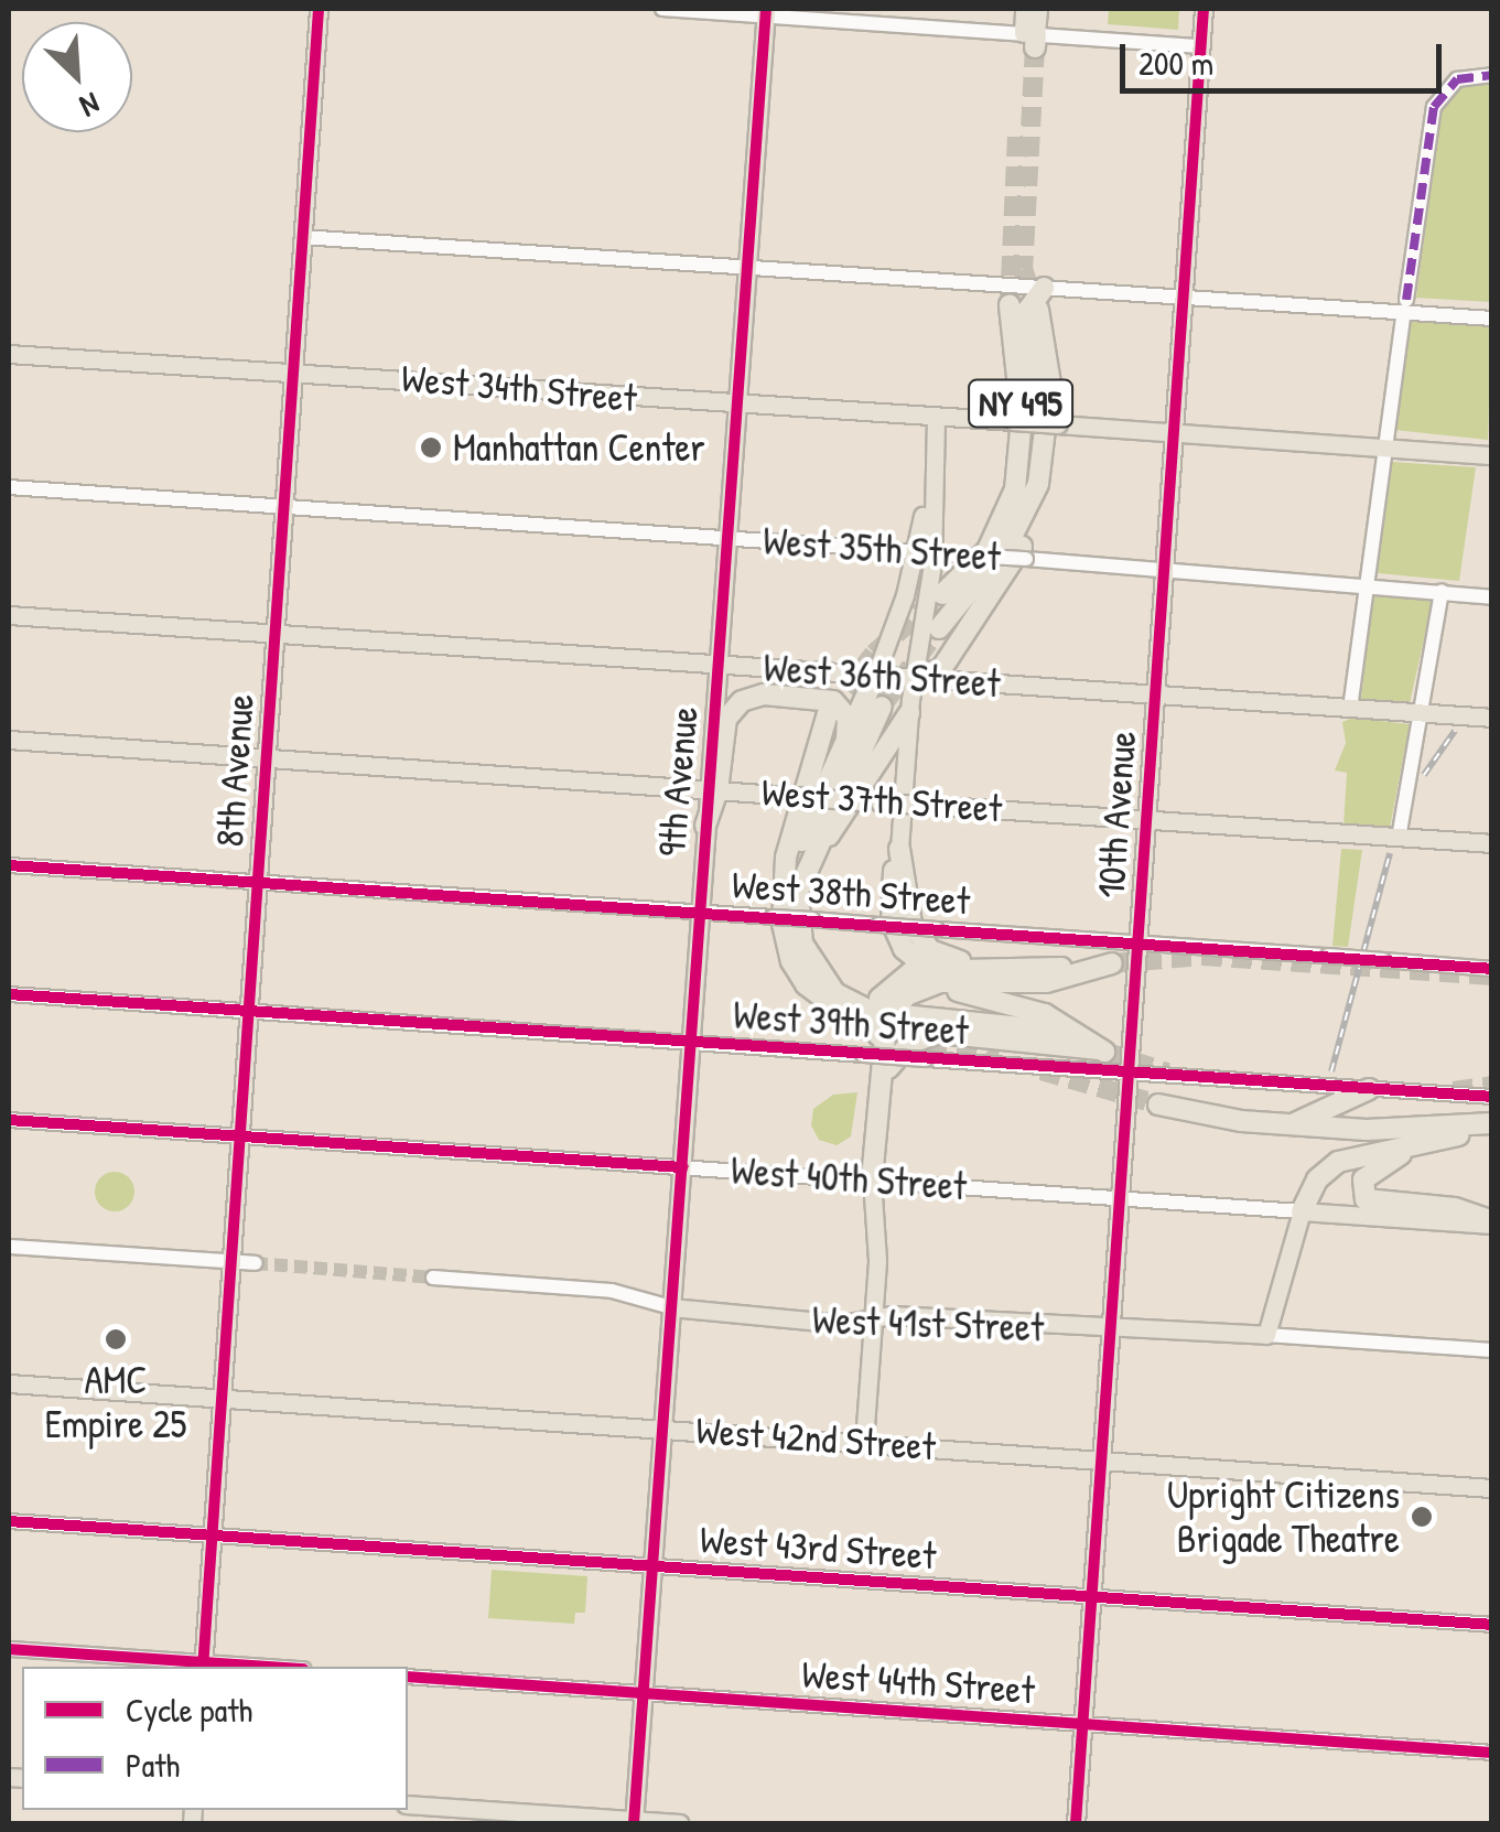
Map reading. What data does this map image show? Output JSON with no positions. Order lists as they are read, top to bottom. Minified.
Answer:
{"streets":{"highway":["NY 495"],"main road":["West 34th Street","West 36th Street","8th Avenue","9th Avenue","West 37th Street","10th Avenue","West 40th Street","West 41st Street","West 42nd Street"],"street":["West 35th Street","West 38th Street","West 39th Street","West 43rd Street","West 44th Street"]},"crossings":[["West 34th Street","8th Avenue"],["West 34th Street","9th Avenue"],["West 34th Street","10th Avenue"],["West 35th Street","8th Avenue"],["West 35th Street","9th Avenue"],["West 35th Street","10th Avenue"],["West 36th Street","8th Avenue"],["West 36th Street","9th Avenue"],["West 36th Street","10th Avenue"],["8th Avenue","West 37th Street"],["8th Avenue","West 38th Street"],["8th Avenue","West 39th Street"],["8th Avenue","West 40th Street"],["8th Avenue","West 42nd Street"],["8th Avenue","West 43rd Street"],["9th Avenue","West 37th Street"],["9th Avenue","West 38th Street"],["9th Avenue","West 39th Street"],["9th Avenue","West 40th Street"],["9th Avenue","West 41st Street"],["9th Avenue","West 42nd Street"],["9th Avenue","West 43rd Street"],["9th Avenue","West 44th Street"],["West 37th Street","10th Avenue"],["10th Avenue","West 38th Street"],["10th Avenue","West 39th Street"],["10th Avenue","West 40th Street"],["10th Avenue","West 41st Street"],["10th Avenue","West 42nd Street"],["10th Avenue","West 43rd Street"],["10th Avenue","West 44th Street"]],"places":["Manhattan Center","AMC Empire 25","Upright Citizens Brigade Theatre"],"legend":["Cycle path","Path"],"scale_bar":"200 m","north":"bottom right"}
